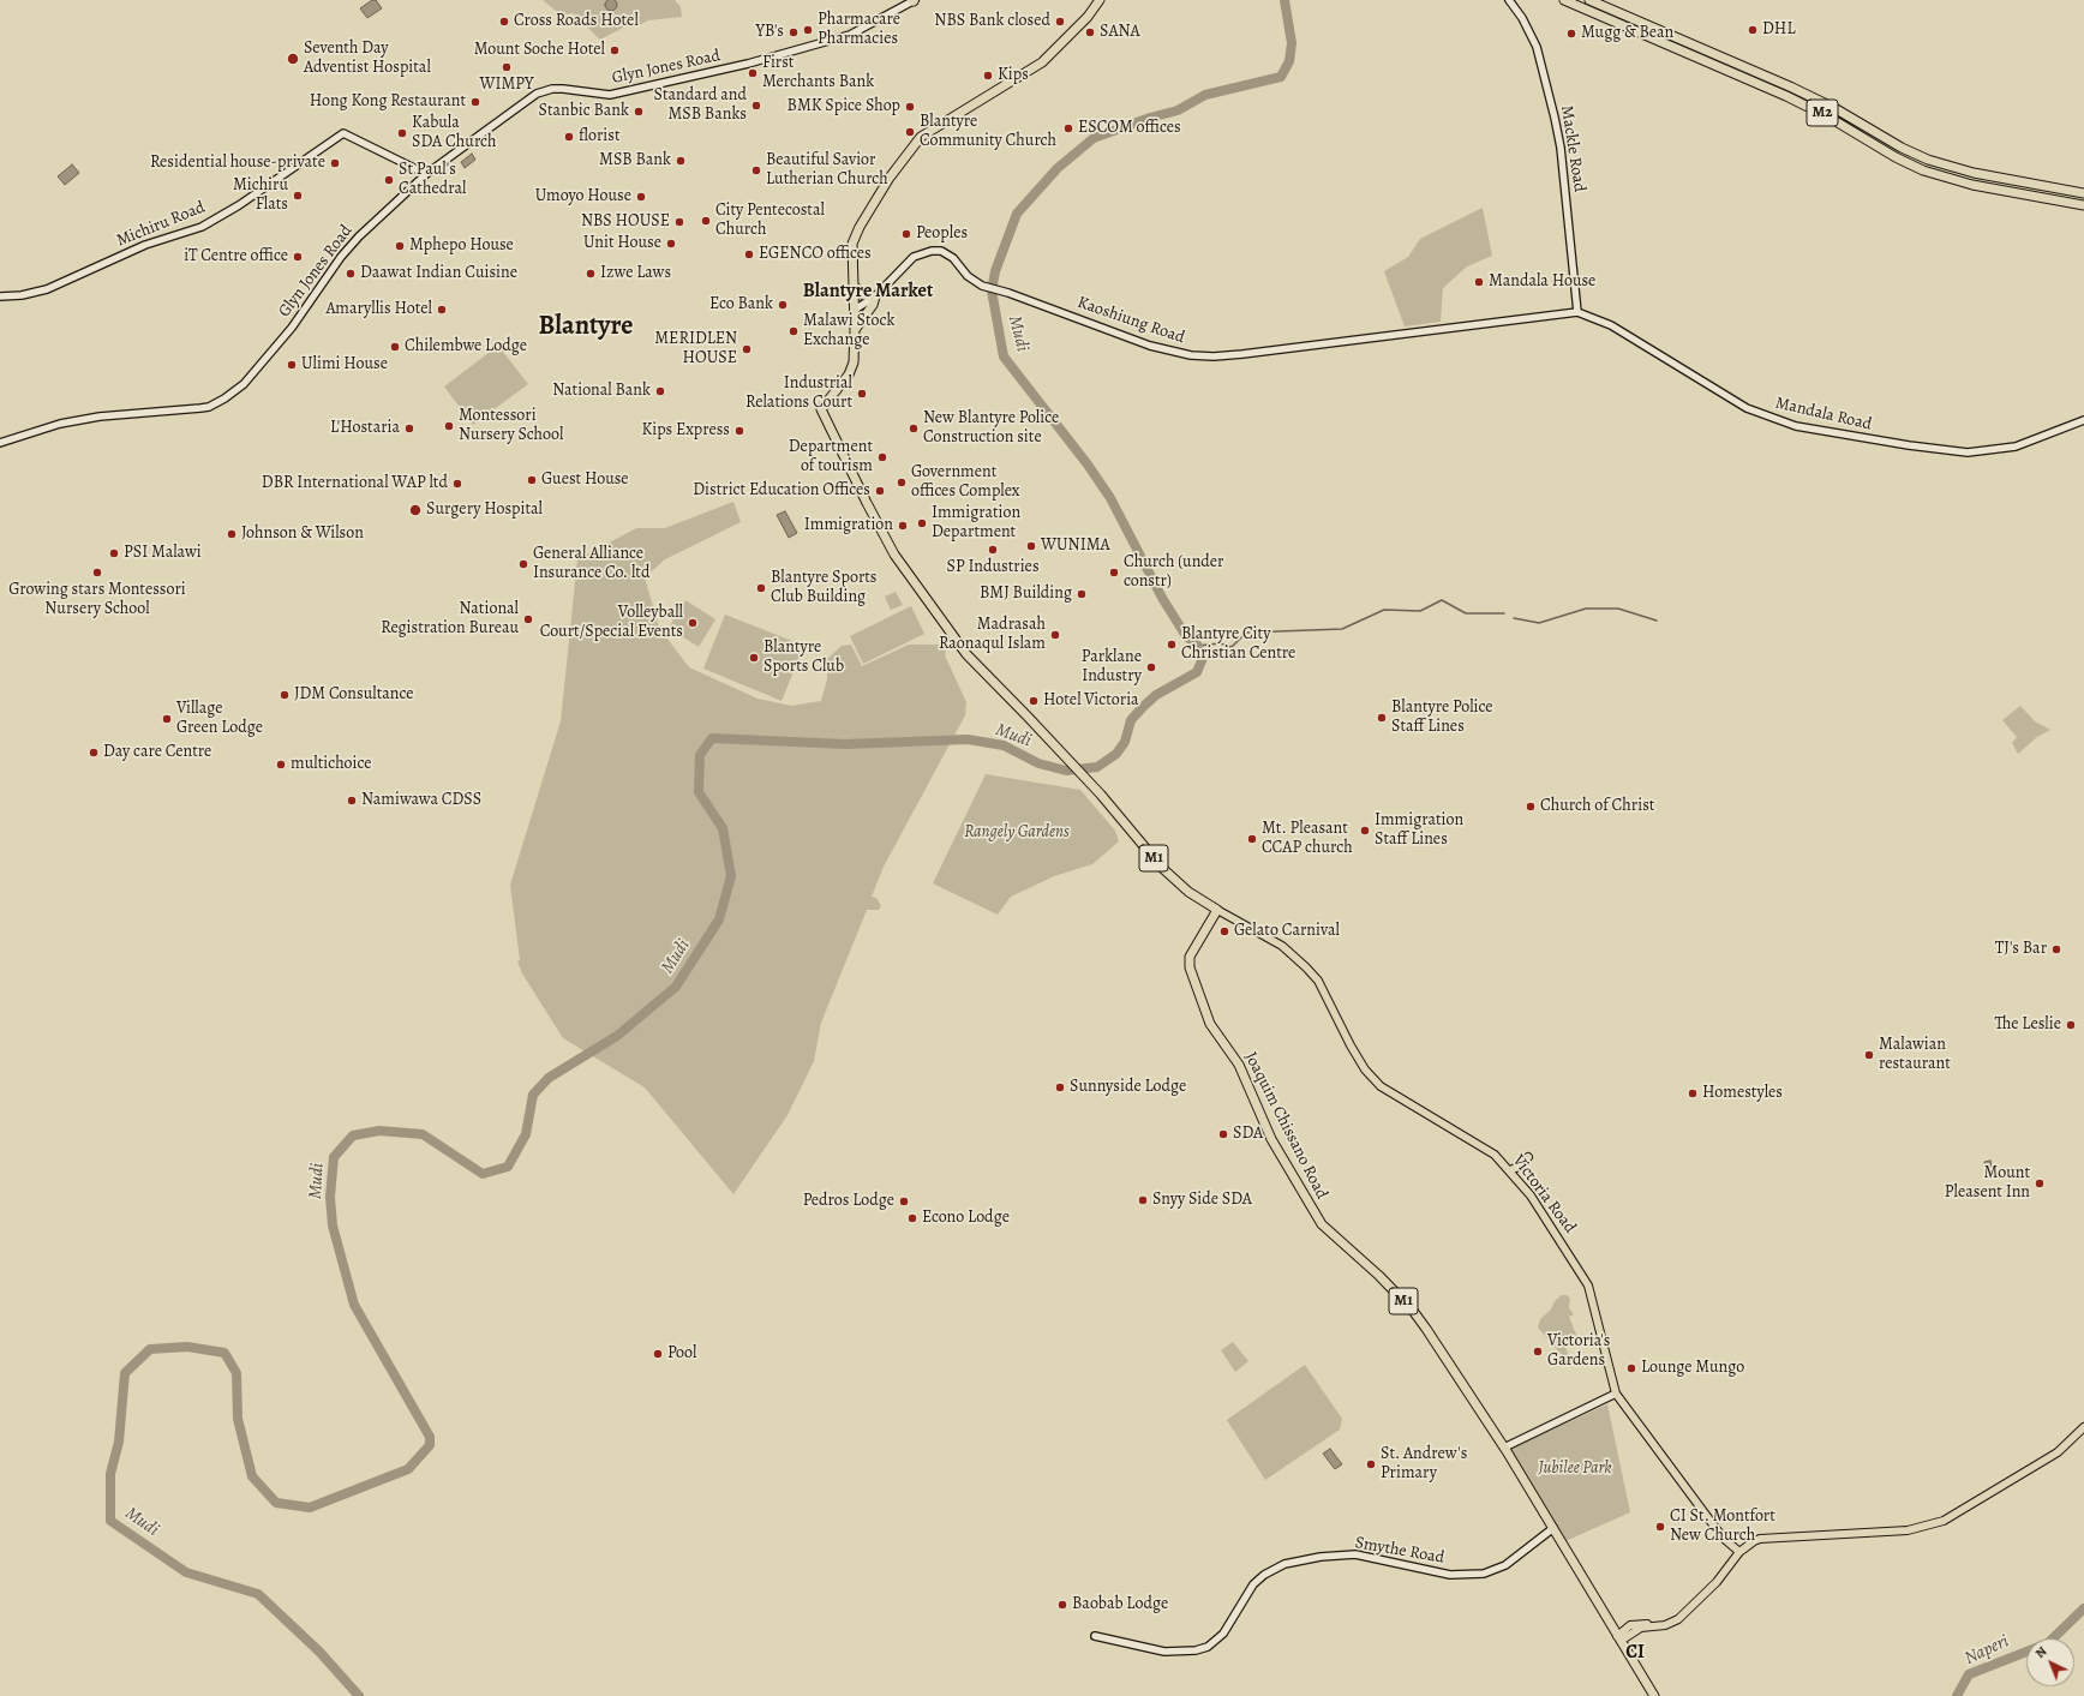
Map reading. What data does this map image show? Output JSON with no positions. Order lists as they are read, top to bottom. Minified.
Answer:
{"streets":{"highway":["M2","M1","Joaquim Chissano Road"],"main road":["Victoria Road"],"street":["Glyn Jones Road","Mackle Road","Michiru Road","Kaoshiung Road","Mandala Road","Smythe Road"]},"crossings":[["Glyn Jones Road","Michiru Road"],["Mackle Road","Kaoshiung Road"],["Mackle Road","Mandala Road"],["Kaoshiung Road","Mandala Road"],["Kaoshiung Road","M1"],["M1","Joaquim Chissano Road"],["M1","Victoria Road"],["Joaquim Chissano Road","Victoria Road"],["Joaquim Chissano Road","Smythe Road"]],"districts":["Blantyre Market","Blantyre","CI"],"water":["Mudi","Naperi"],"parks":["Rangely Gardens","Jubilee Park"],"places":["Cross Roads Hotel","NBS Bank closed","Pharmacare Pharmacies","DHL","YB's","SANA","Mugg & Bean","Mount Soche Hotel","Seventh Day Adventist Hospital","WIMPY","First Merchants Bank","Kips","Hong Kong Restaurant","Standard and MSB Banks","BMK Spice Shop","Stanbic Bank","ESCOM offices","Blantyre Community Church","Kabula SDA Church","florist","MSB Bank","Residential house-private","Beautiful Savior Lutherian Church","St Paul's Cathedral","Michiru Flats","Umoyo House","City Pentecostal Church","NBS HOUSE","Peoples","Unit House","Mphepo House","EGENCO offices","iT Centre office","Daawat Indian Cuisine","Izwe Laws","Mandala House","Eco Bank","Amaryllis Hotel","Malawi Stock Exchange","Chilembwe Lodge","MERIDLEN HOUSE","Ulimi House","National Bank","Industrial Relations Court","Montessori Nursery School","L'Hostaria","New Blantyre Police Construction site","Kips Express","Department of tourism","Guest House","Government offices Complex","DBR International WAP ltd","District Education Offices","Surgery Hospital","Immigration Department","Immigration","Johnson & Wilson","WUNIMA","SP Industries","PSI Malawi","General Alliance Insurance Co. ltd","Growing stars Montessori Nursery School","Church (under constr)","Blantyre Sports Club Building","BMJ Building","National Registration Bureau","Volleyball Court/Special Events","Madrasah Raonaqul Islam","Blantyre City Christian Centre","Blantyre Sports Club","Parklane Industry","JDM Consultance","Hotel Victoria","Blantyre Police Staff Lines","Village Green Lodge","Day care Centre","multichoice","Namiwawa CDSS","Church of Christ","Immigration Staff Lines","Mt. Pleasant CCAP church","Gelato Carnival","TJ's Bar","The Leslie","Malawian restaurant","Sunnyside Lodge","Homestyles","SDA","Mount Pleasent Inn","Snyy Side SDA","Pedros Lodge","Econo Lodge","Victoria's Gardens","Pool","Lounge Mungo","St. Andrew's Primary","CI St. Montfort New Church","Baobab Lodge"],"north":"top left"}
